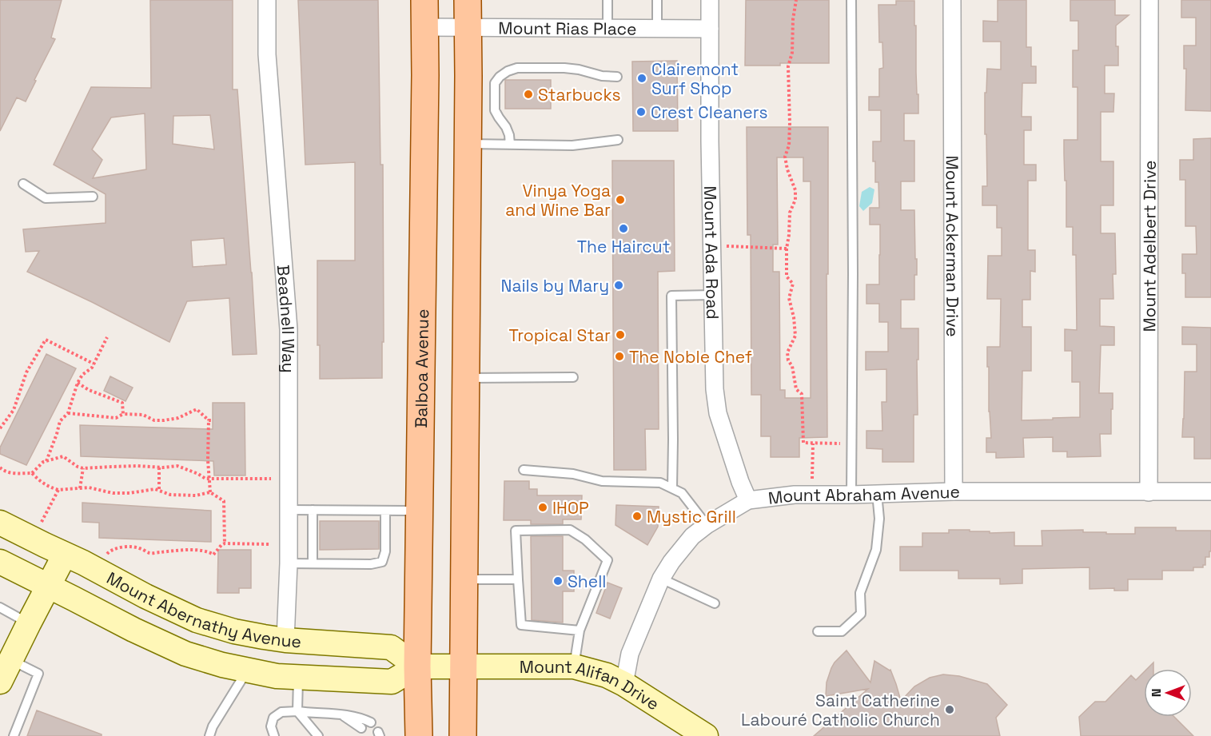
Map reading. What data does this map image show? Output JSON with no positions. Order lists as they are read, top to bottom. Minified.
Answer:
{"streets":{"main road":["Balboa Avenue","Mount Abernathy Avenue","Mount Alifan Drive"],"street":["Mount Rias Place","Mount Ackerman Drive","Mount Adelbert Drive","Mount Ada Road","Beadnell Way","Mount Abraham Avenue"]},"crossings":[["Mount Rias Place","Mount Ada Road"],["Mount Rias Place","Balboa Avenue"],["Mount Ackerman Drive","Mount Abraham Avenue"],["Mount Adelbert Drive","Mount Abraham Avenue"],["Mount Ada Road","Mount Abraham Avenue"],["Beadnell Way","Mount Abernathy Avenue"],["Balboa Avenue","Mount Abernathy Avenue"],["Mount Abraham Avenue","Mount Alifan Drive"]],"places":["Clairemont Surf Shop","Starbucks","Crest Cleaners","Vinya Yoga and Wine Bar","The Haircut","Nails by Mary","Tropical Star","The Noble Chef","IHOP","Mystic Grill","Shell","Saint Catherine Labouré Catholic Church"],"north":"left"}
